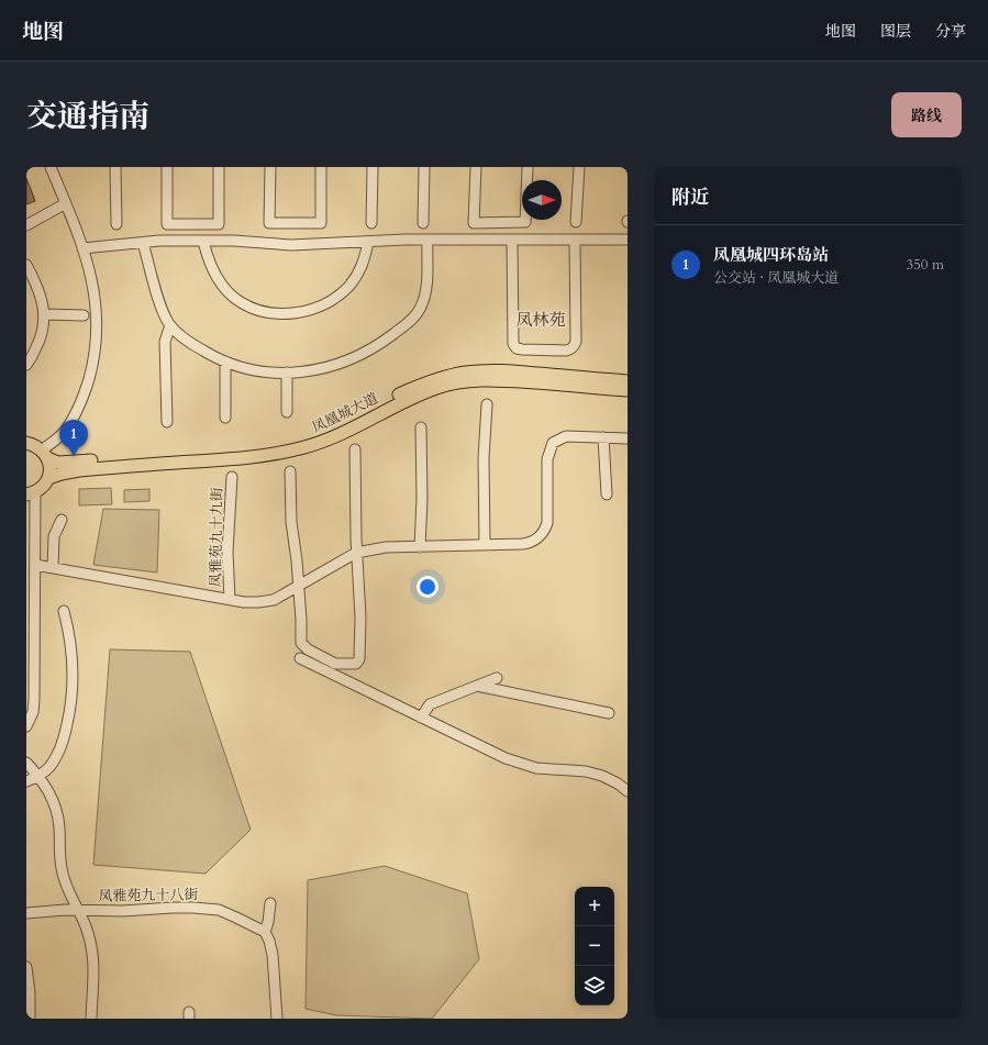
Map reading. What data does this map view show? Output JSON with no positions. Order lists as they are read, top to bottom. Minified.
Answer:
{"streets":{"main road":["凤凰城大道"],"street":["凤雅苑九十九街","凤雅苑九十八街"]},"districts":["凤林苑"],"north":"right","page":{"header":"地图","nav":["地图","图层","分享"],"title":"交通指南","buttons":"路线","heading":"附近","list":[{"mark":"1","name":"凤凰城四环岛站","note":"公交站 · 凤凰城大道","value":"350 m"}],"pins":"1","map_buttons":["+","−"]}}
